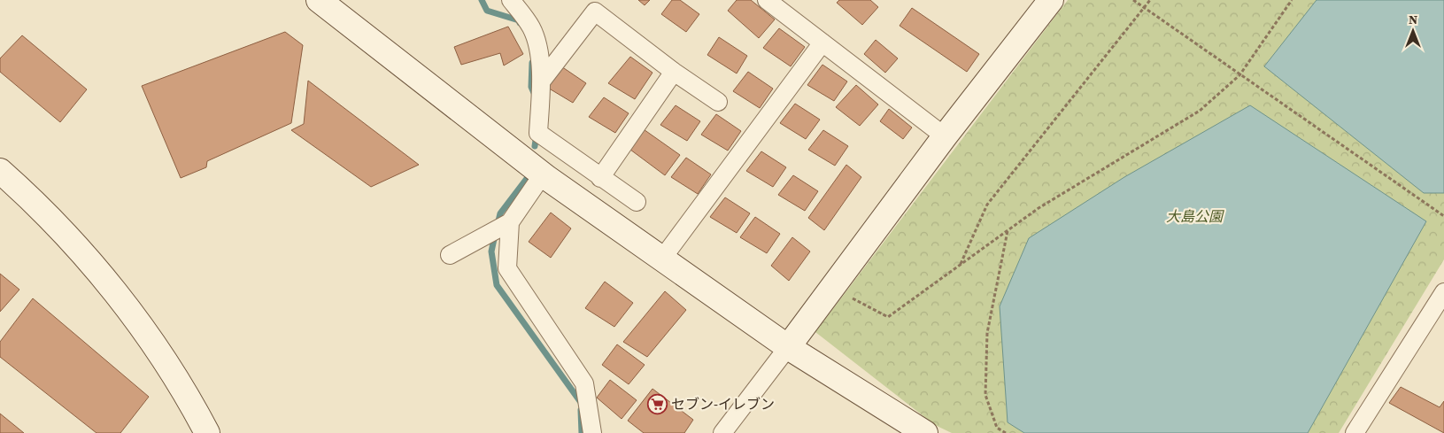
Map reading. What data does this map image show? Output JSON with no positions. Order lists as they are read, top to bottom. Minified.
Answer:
{"parks":["大島公園"],"places":{"supermarket":["セブン-イレブン"]},"north":"top"}
